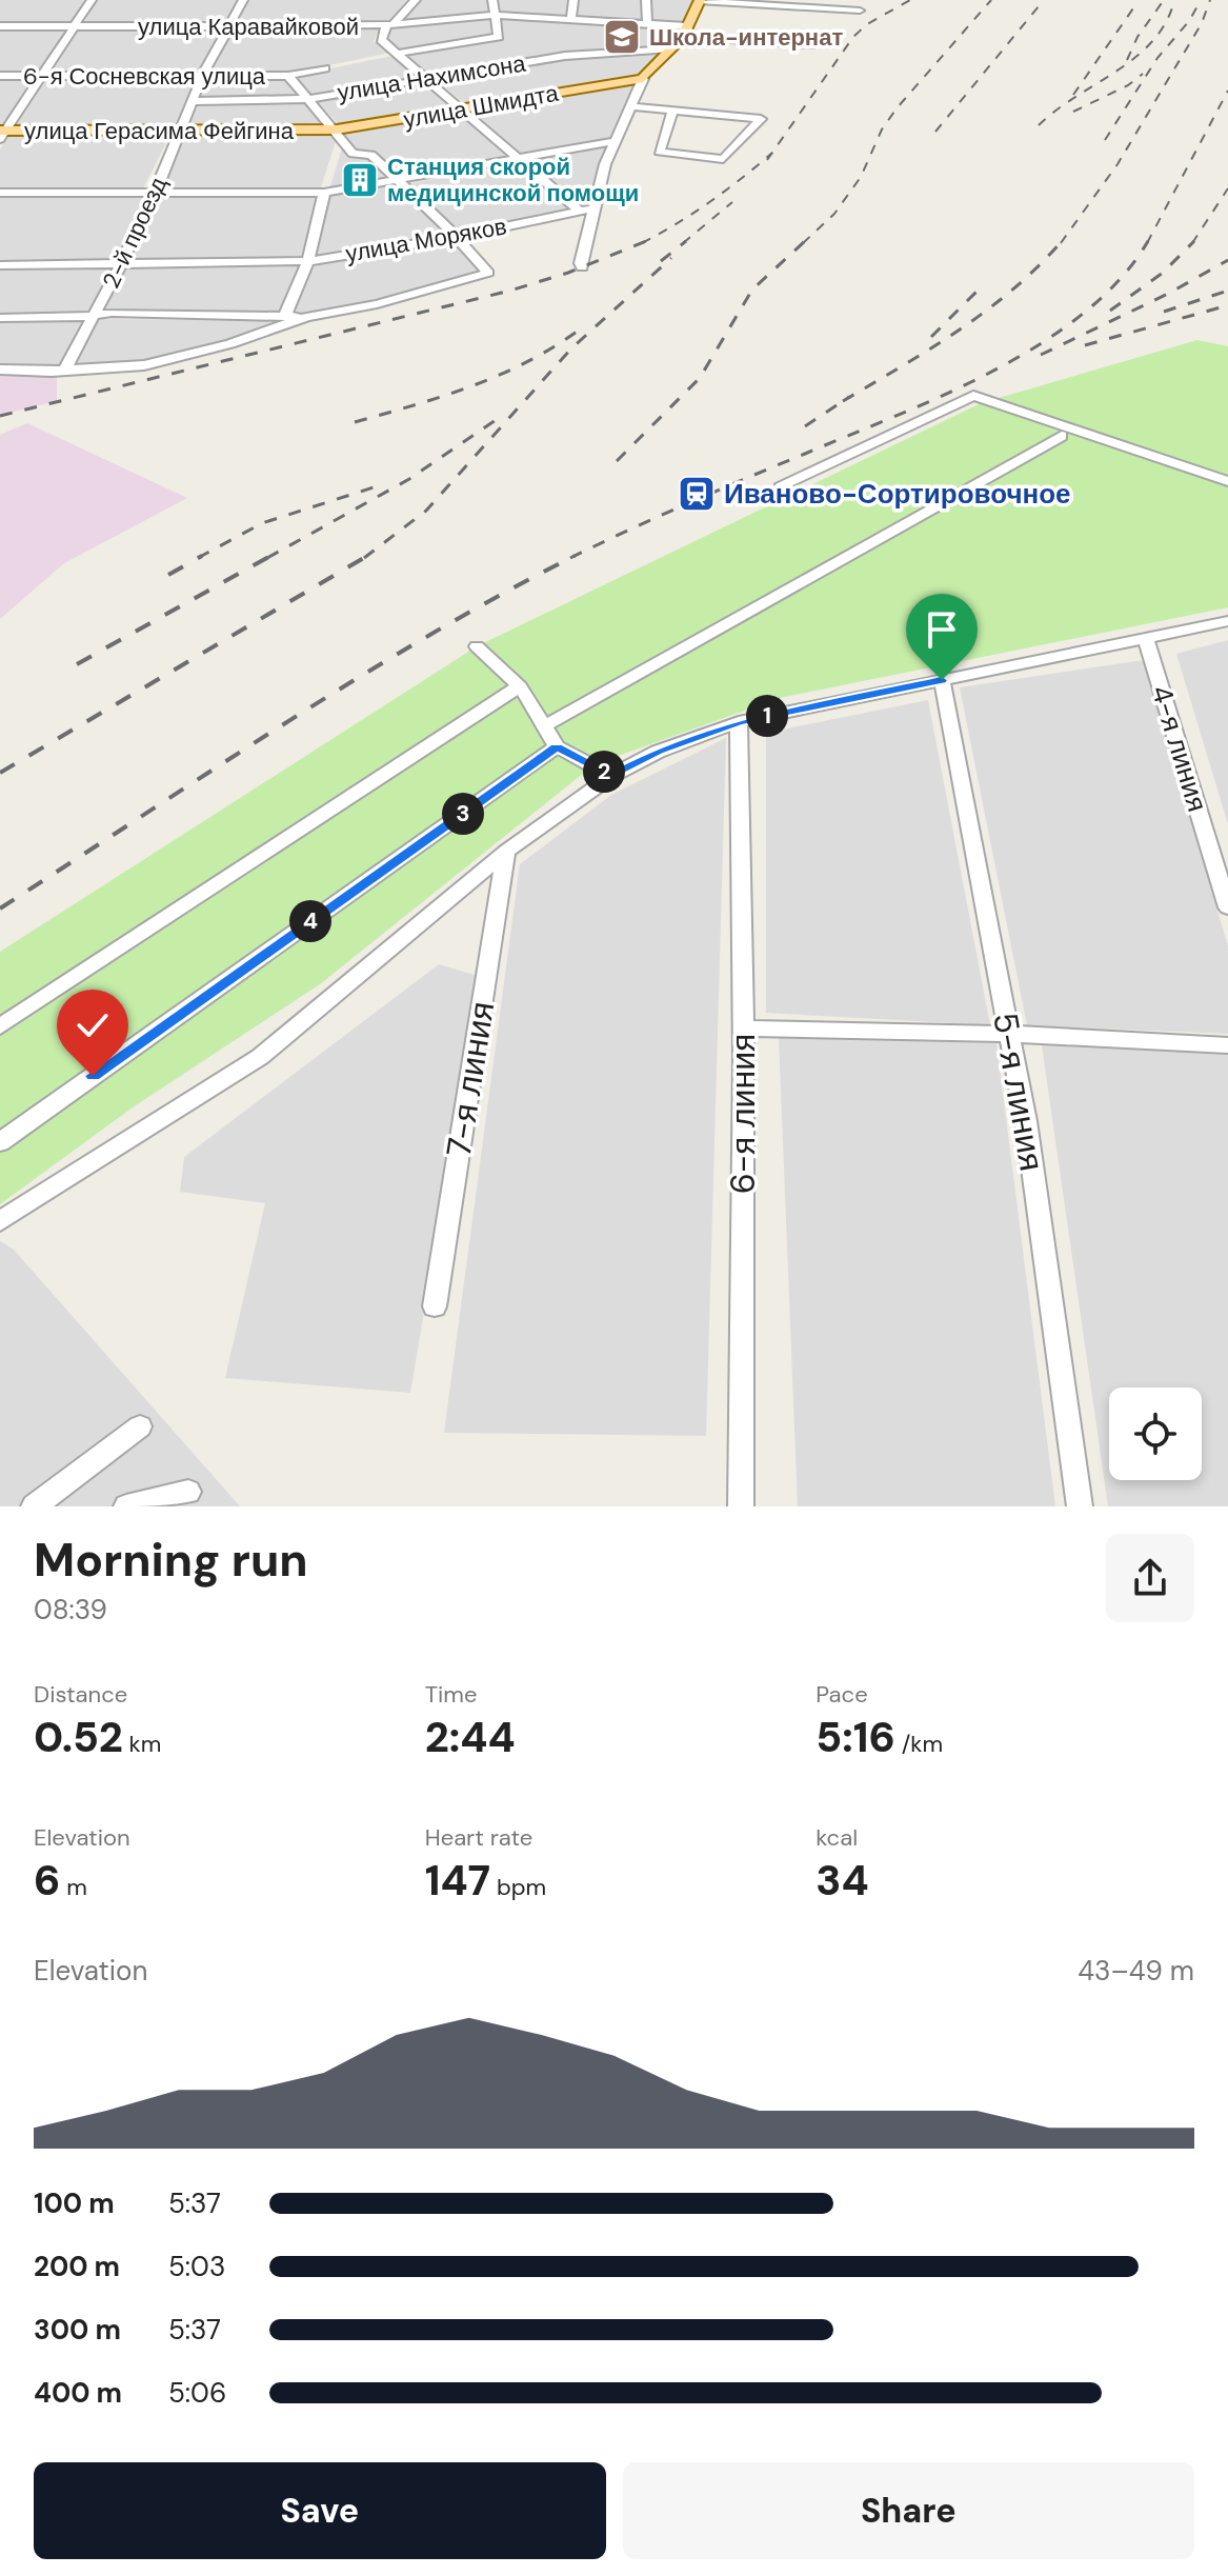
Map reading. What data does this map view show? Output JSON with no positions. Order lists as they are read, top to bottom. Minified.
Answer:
{"streets":{"main road":["улица Шмидта","улица Герасима Фейгина"],"street":["улица Каравайковой","6-я Сосневская улица","улица Нахимсона","2-й проезд","улица Моряков","4-я линия","7-я линия","5-я линия","6-я линия"]},"crossings":[["улица Каравайковой","2-й проезд"],["6-я Сосневская улица","2-й проезд"],["улица Нахимсона","2-й проезд"],["улица Шмидта","улица Герасима Фейгина"],["улица Герасима Фейгина","2-й проезд"],["2-й проезд","улица Моряков"]],"places":{"school or university":["Школа-интернат"],"building":["Станция скорой медицинской помощи"],"station":["Иваново-Сортировочное"]},"page":{"pins":["1","2","3","4"],"heading":["Morning run","08:39"],"stats":[["Distance","0.52 km"],["Time","2:44"],["Pace","5:16 /km"],["Elevation","6 m"],["Heart rate","147 bpm"],["kcal","34"]],"chart":["Elevation","43–49 m"],"list":[{"name":"100 m","note":"5:37"},{"name":"200 m","note":"5:03"},{"name":"300 m","note":"5:37"},{"name":"400 m","note":"5:06"}],"buttons":["Save","Share"]}}
